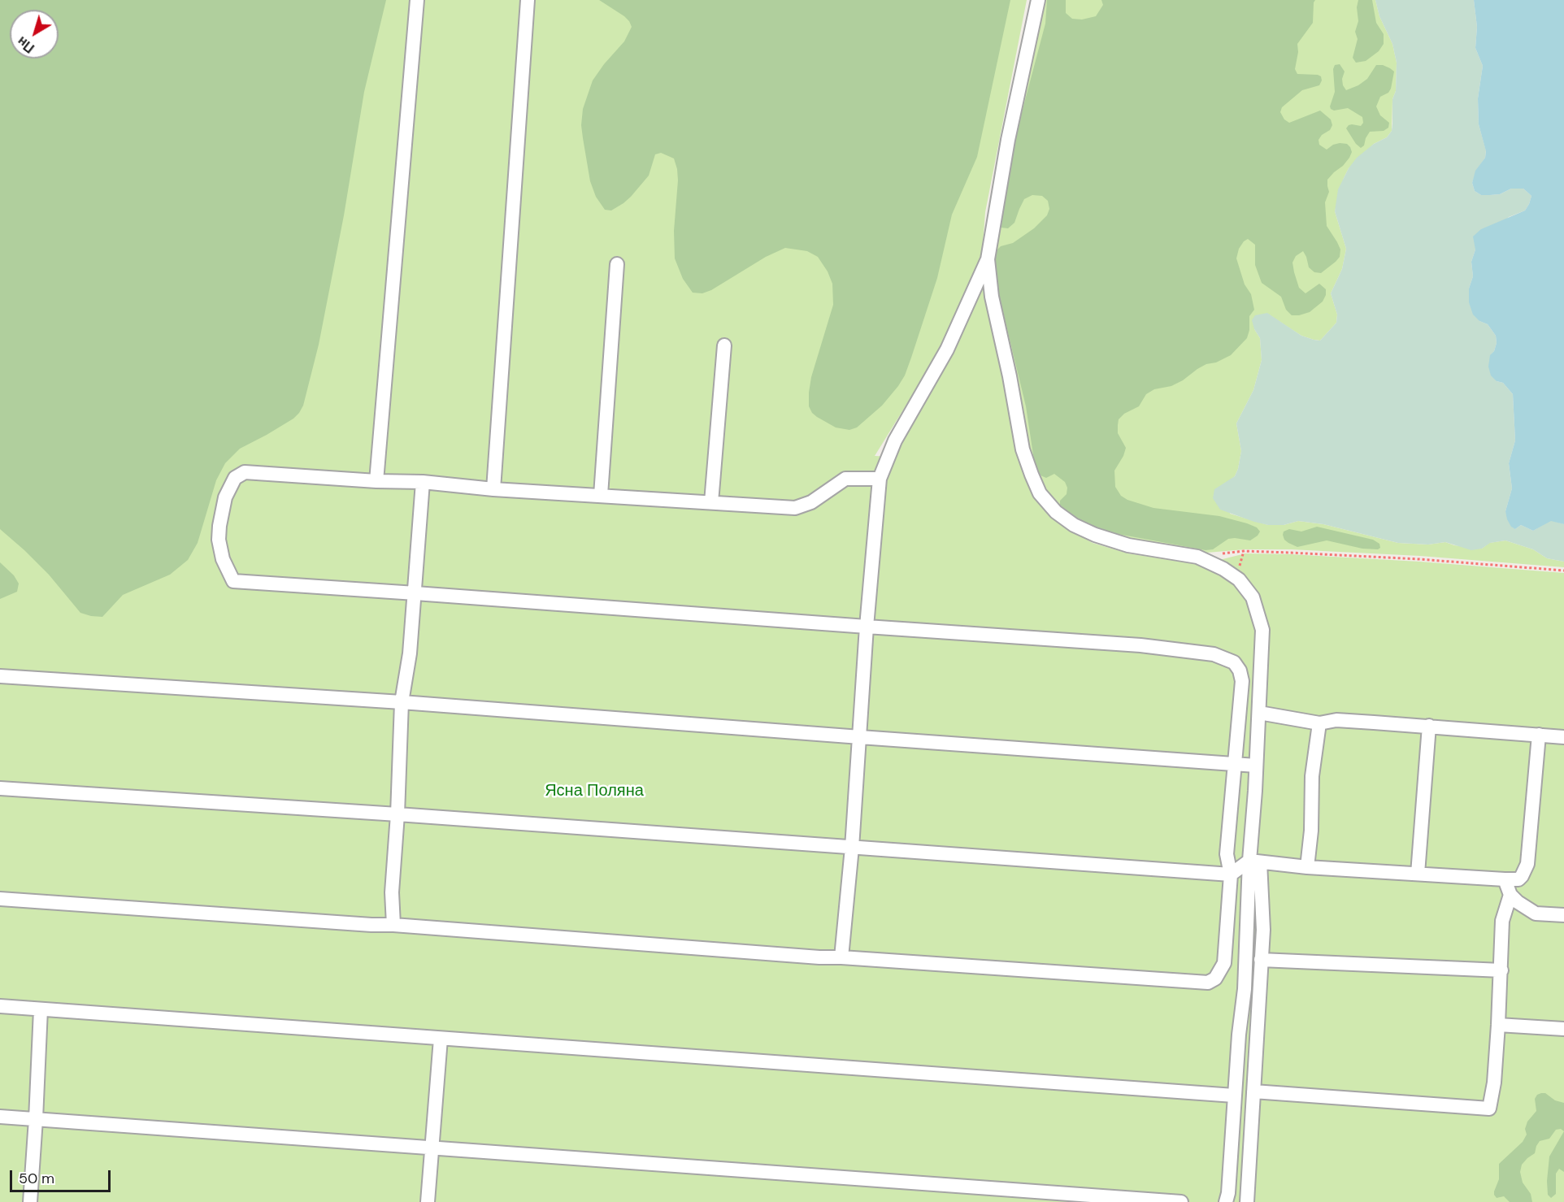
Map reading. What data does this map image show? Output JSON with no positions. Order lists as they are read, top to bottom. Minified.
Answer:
{"parks":["Ясна Поляна"],"scale_bar":"50 m","north":"bottom left"}
